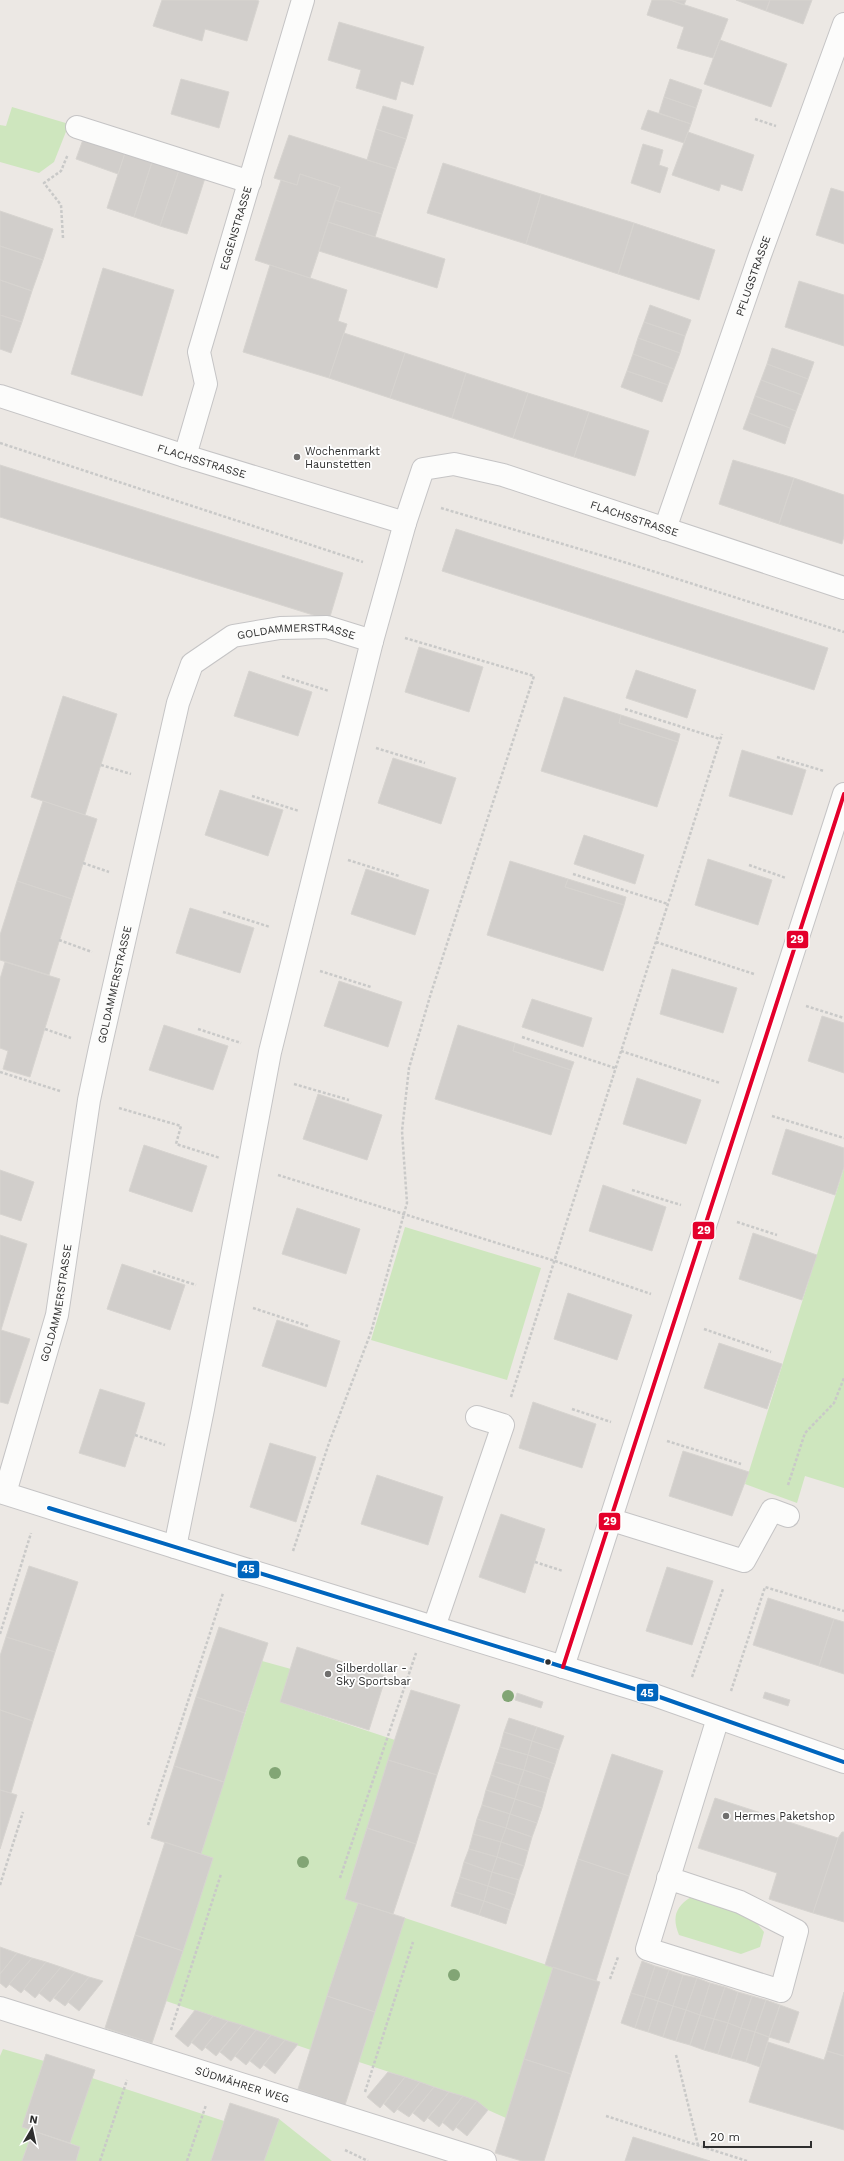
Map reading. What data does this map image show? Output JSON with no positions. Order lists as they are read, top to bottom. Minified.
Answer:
{"streets":{"street":["EGGENSTRASSE","PFLUGSTRASSE","FLACHSSTRASSE","GOLDAMMERSTRASSE","SÜDMÄHRER WEG"]},"crossings":[["EGGENSTRASSE","FLACHSSTRASSE"],["PFLUGSTRASSE","FLACHSSTRASSE"],["FLACHSSTRASSE","GOLDAMMERSTRASSE"]],"places":["Wochenmarkt Haunstetten","Silberdollar - Sky Sportsbar","Hermes Paketshop"],"lines":["transit line 29","transit line 45"],"scale_bar":"20 m","north":"top"}
